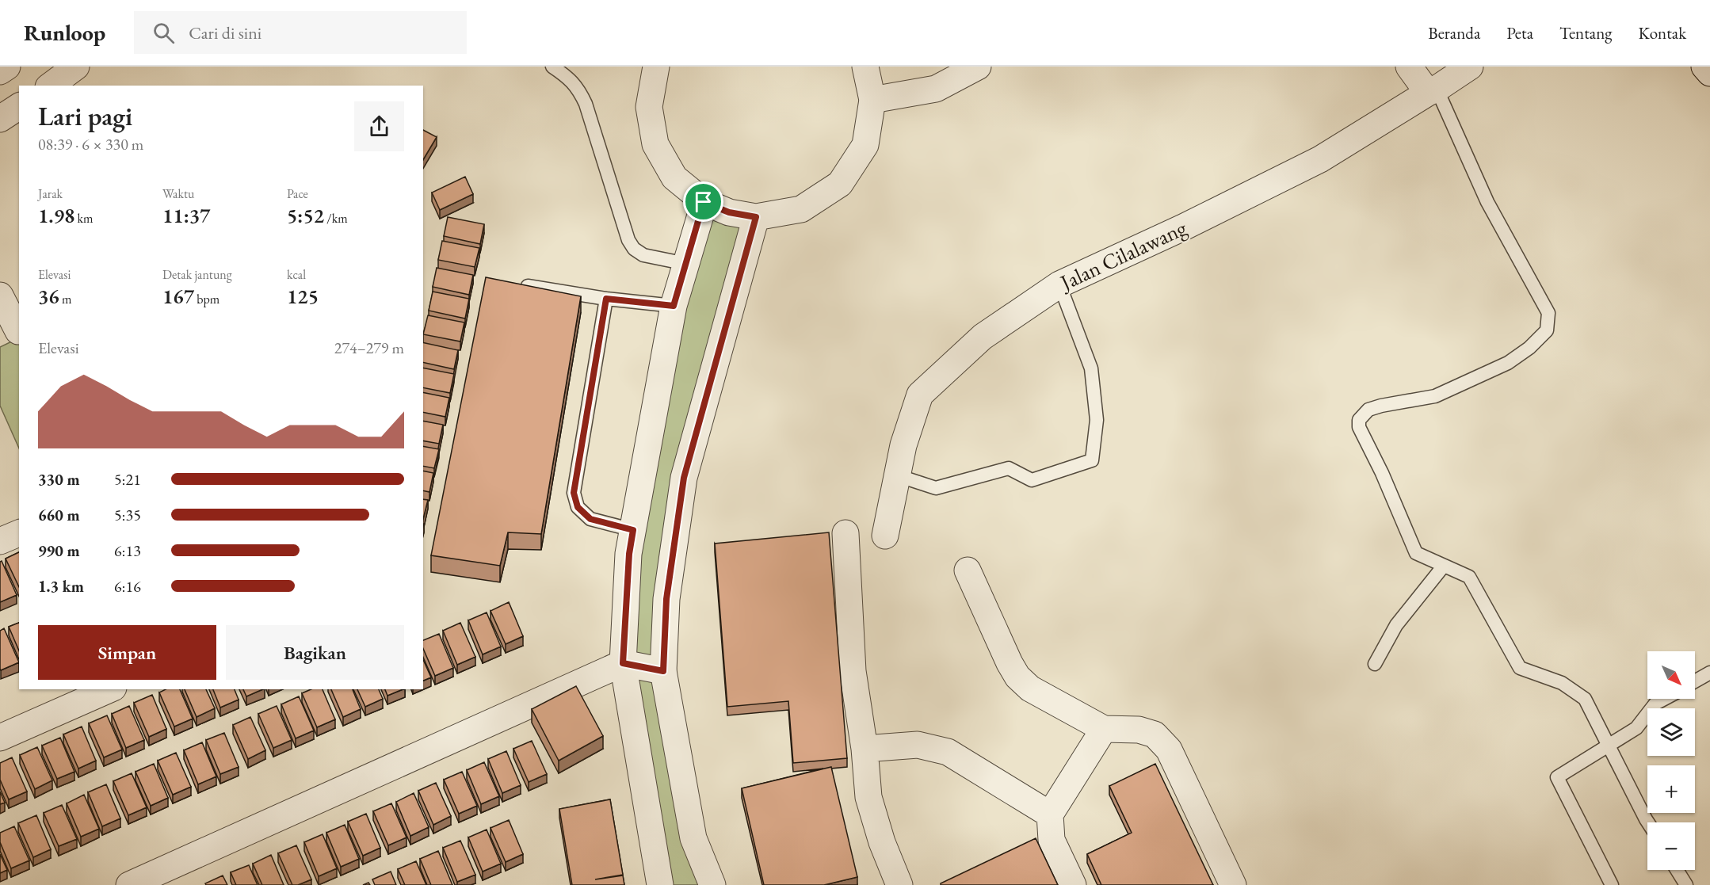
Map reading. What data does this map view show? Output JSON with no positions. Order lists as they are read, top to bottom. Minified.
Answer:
{"streets":{"street":["Jalan Cilalawang"]},"north":"bottom right","page":{"header":"Runloop","search":"Cari di sini","nav":["Beranda","Peta","Tentang","Kontak"],"heading":["Lari pagi","08:39 · 6 × 330 m"],"stats":[["Jarak","1.98 km"],["Waktu","11:37"],["Pace","5:52 /km"],["Elevasi","36 m"],["Detak jantung","167 bpm"],["kcal","125"]],"chart":["Elevasi","274–279 m"],"list":[{"name":"330 m","note":"5:21"},{"name":"660 m","note":"5:35"},{"name":"990 m","note":"6:13"},{"name":"1.3 km","note":"6:16"}],"buttons":["Simpan","Bagikan"],"map_buttons":["+","−"]}}
